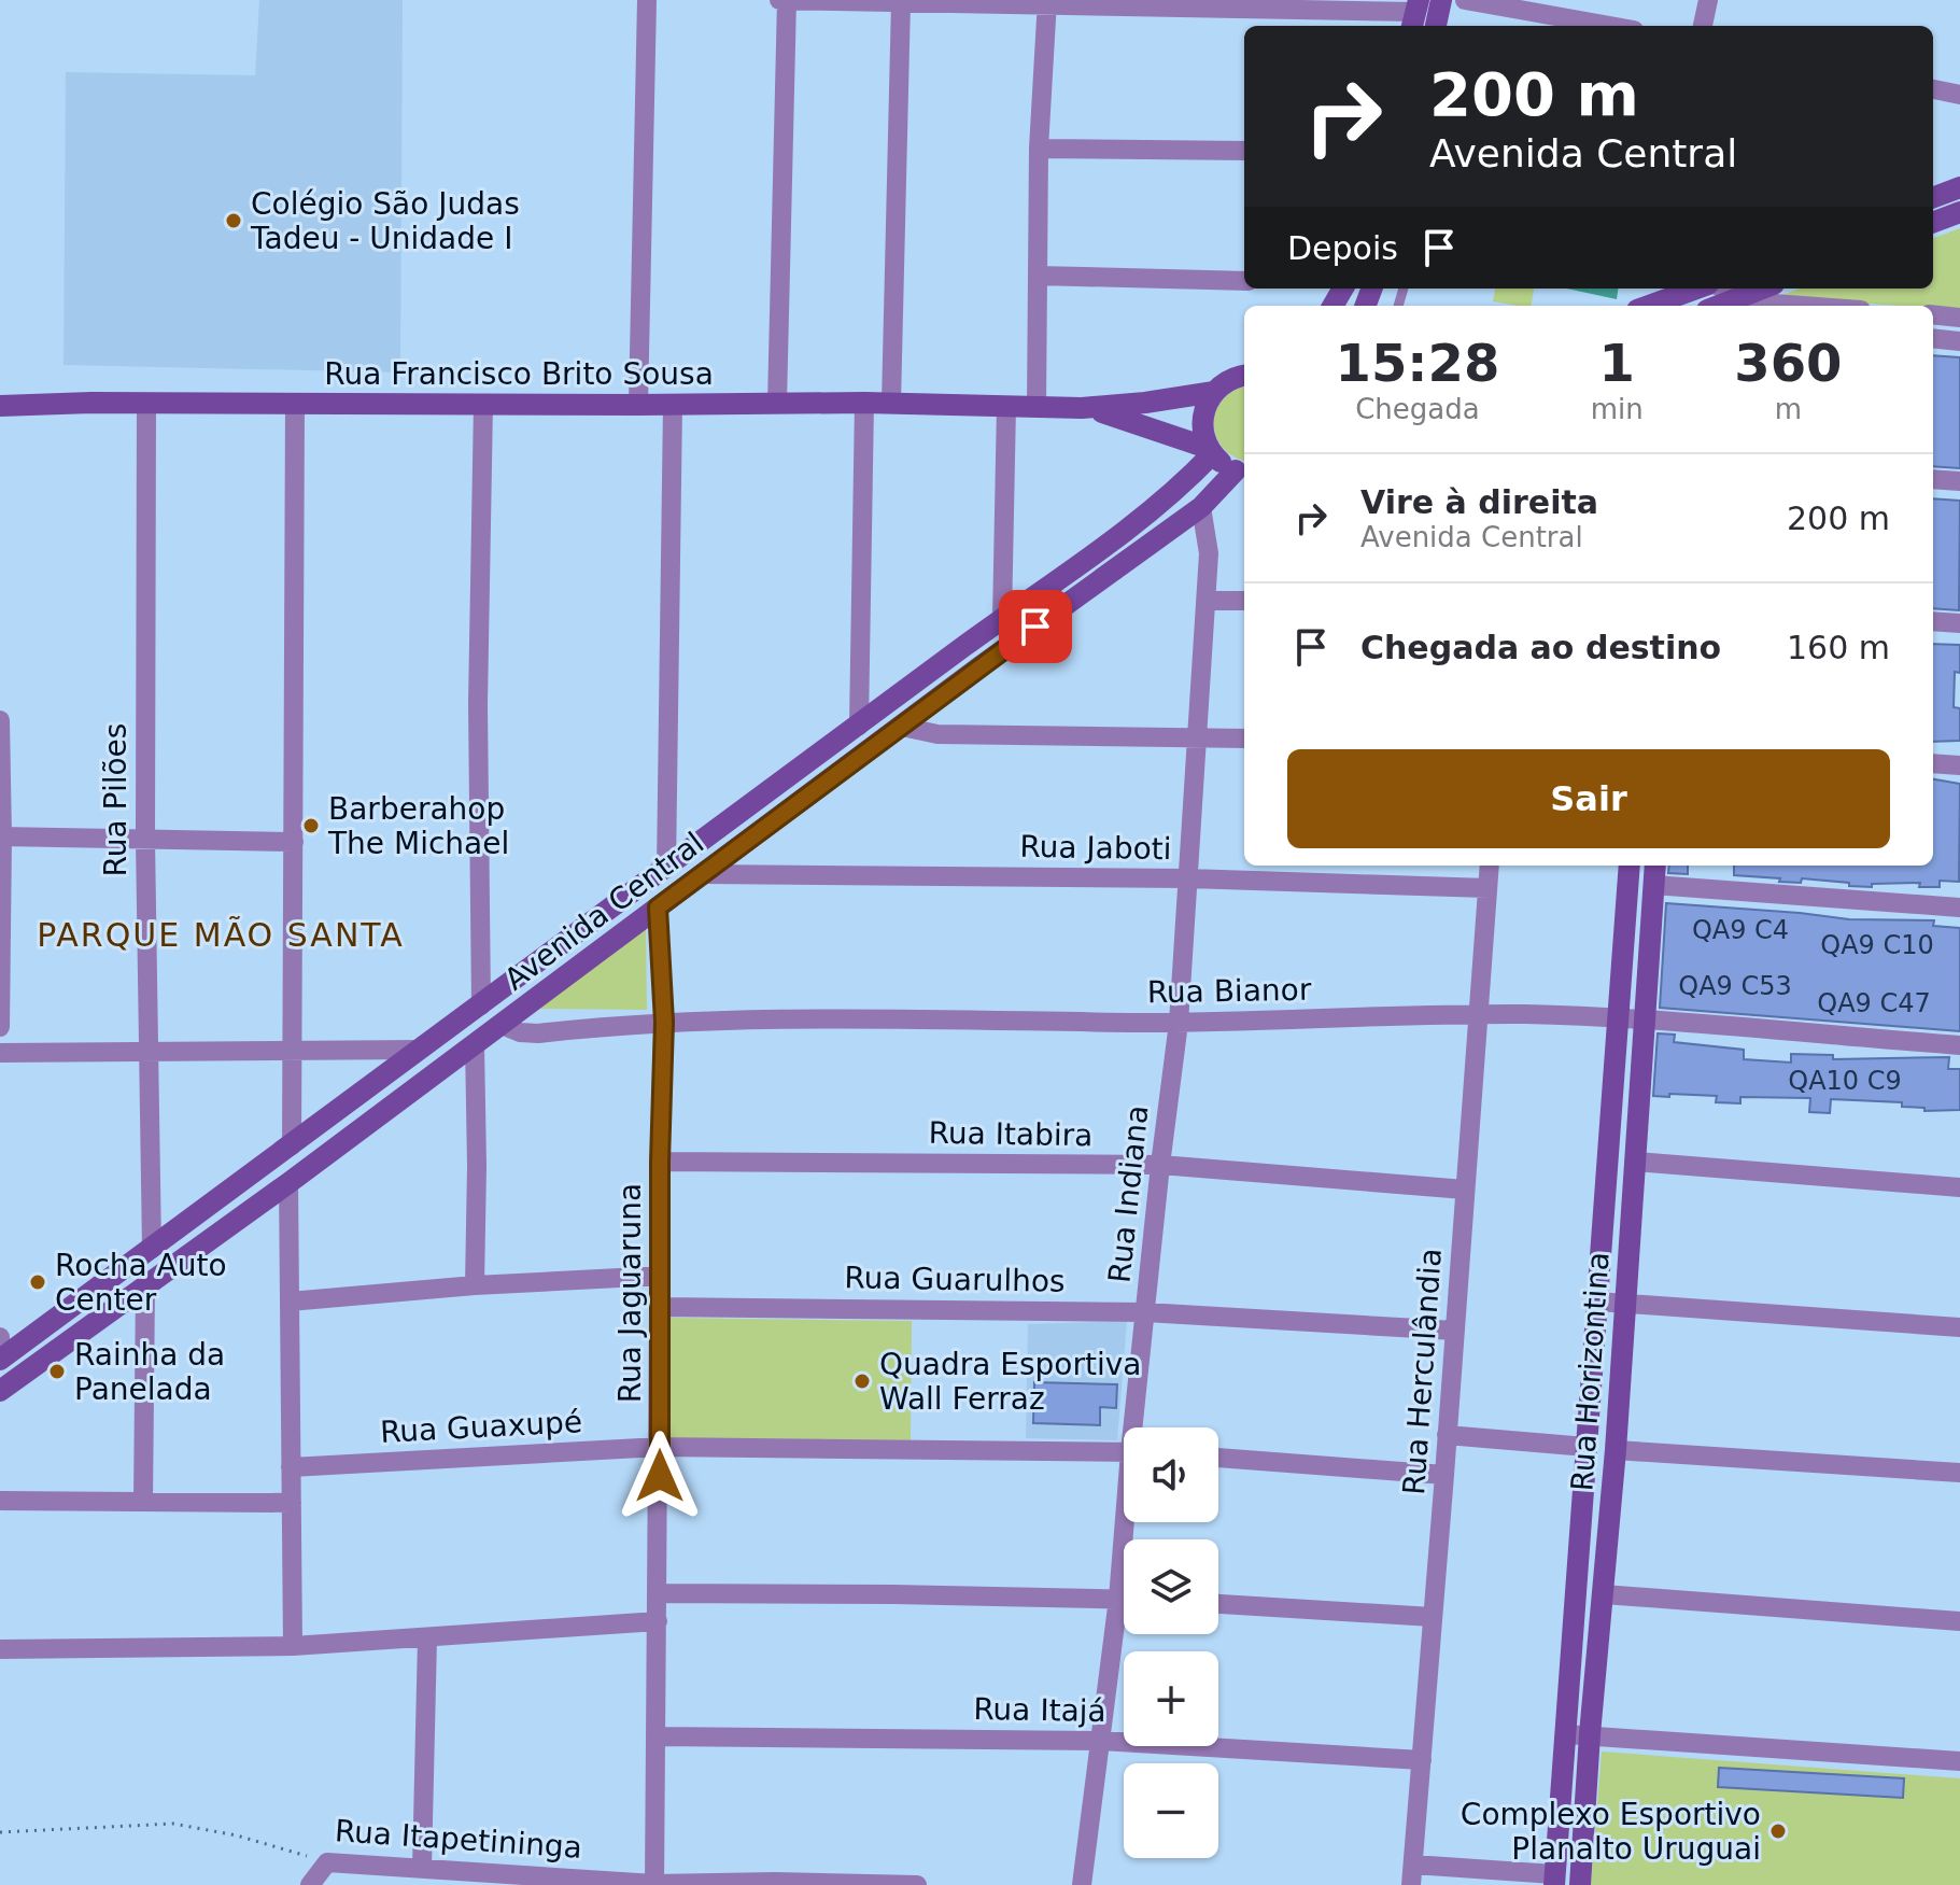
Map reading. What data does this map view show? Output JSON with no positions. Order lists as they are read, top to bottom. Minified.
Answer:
{"streets":{"street":["Rua Francisco Brito Sousa","Rua Pilões","Rua Jaboti","Avenida Central","Rua Bianor","Rua Itabira","Rua Indiana","Rua Guarulhos","Rua Jaguaruna","Rua Herculândia","Rua Horizontina","Rua Guaxupé","Rua Itajá","Rua Itapetininga"]},"crossings":[["Rua Francisco Brito Sousa","Rua Pilões"],["Rua Pilões","Avenida Central"],["Rua Jaboti","Avenida Central"],["Rua Jaboti","Rua Indiana"],["Rua Jaboti","Rua Herculândia"],["Avenida Central","Rua Bianor"],["Avenida Central","Rua Indiana"],["Avenida Central","Rua Jaguaruna"],["Rua Bianor","Rua Indiana"],["Rua Bianor","Rua Jaguaruna"],["Rua Bianor","Rua Herculândia"],["Rua Bianor","Rua Horizontina"],["Rua Itabira","Rua Indiana"],["Rua Itabira","Rua Jaguaruna"],["Rua Itabira","Rua Herculândia"],["Rua Indiana","Rua Guarulhos"],["Rua Indiana","Rua Itajá"],["Rua Guarulhos","Rua Jaguaruna"],["Rua Guarulhos","Rua Herculândia"],["Rua Jaguaruna","Rua Guaxupé"],["Rua Jaguaruna","Rua Itajá"],["Rua Jaguaruna","Rua Itapetininga"],["Rua Herculândia","Rua Itajá"]],"districts":["PARQUE MÃO SANTA"],"places":["Colégio São Judas Tadeu - Unidade I","Barberahop The Michael","Rocha Auto Center","Rainha da Panelada","Quadra Esportiva Wall Ferraz","Complexo Esportivo Planalto Uruguai"],"house_numbers":["QA9 C4","QA9 C10","QA9 C53","QA9 C47","QA10 C9"],"page":{"turn":["200 m","Avenida Central"],"then":"Depois","eta":["15:28","Chegada","1","min","360","m"],"list":[{"name":"Vire à direita","note":"Avenida Central","value":"200 m"},{"name":"Chegada ao destino","value":"160 m"}],"buttons":"Sair","map_buttons":["+","−"]}}
